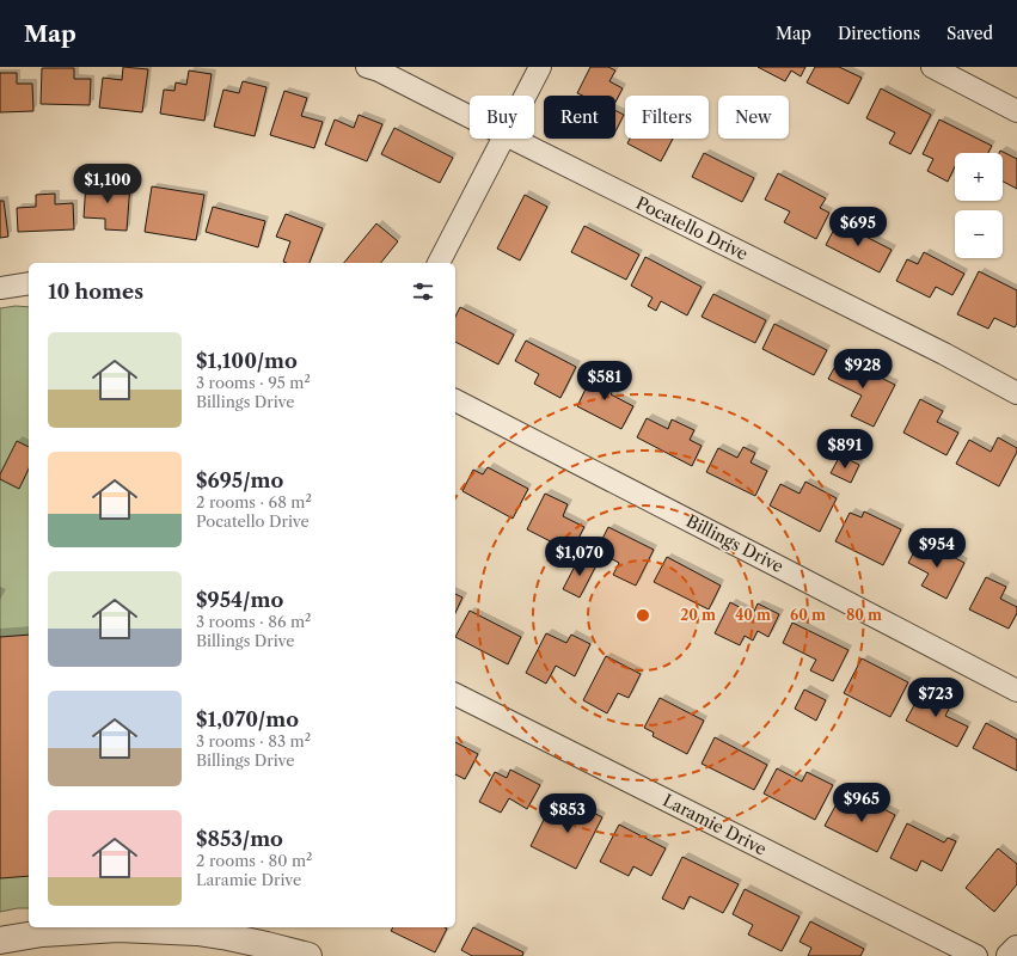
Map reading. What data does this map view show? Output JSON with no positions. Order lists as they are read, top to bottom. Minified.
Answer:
{"streets":{"street":["Pocatello Drive","Billings Drive","Laramie Drive"]},"page":{"header":"Map","nav":["Map","Directions","Saved"],"chip":["Buy","Rent","Filters","New"],"map_buttons":["+","−"],"price":["$1,100","$695","$928","$581","$891","$954","$1,070","$723","$965","$853"],"heading":"10 homes","list":[{"name":"$1,100/mo","note":"3 rooms · 95 m² · Billings Drive"},{"name":"$695/mo","note":"2 rooms · 68 m² · Pocatello Drive"},{"name":"$954/mo","note":"3 rooms · 86 m² · Billings Drive"},{"name":"$1,070/mo","note":"3 rooms · 83 m² · Billings Drive"},{"name":"$853/mo","note":"2 rooms · 80 m² · Laramie Drive"}]},"rings":["20 m","40 m","60 m","80 m"]}
